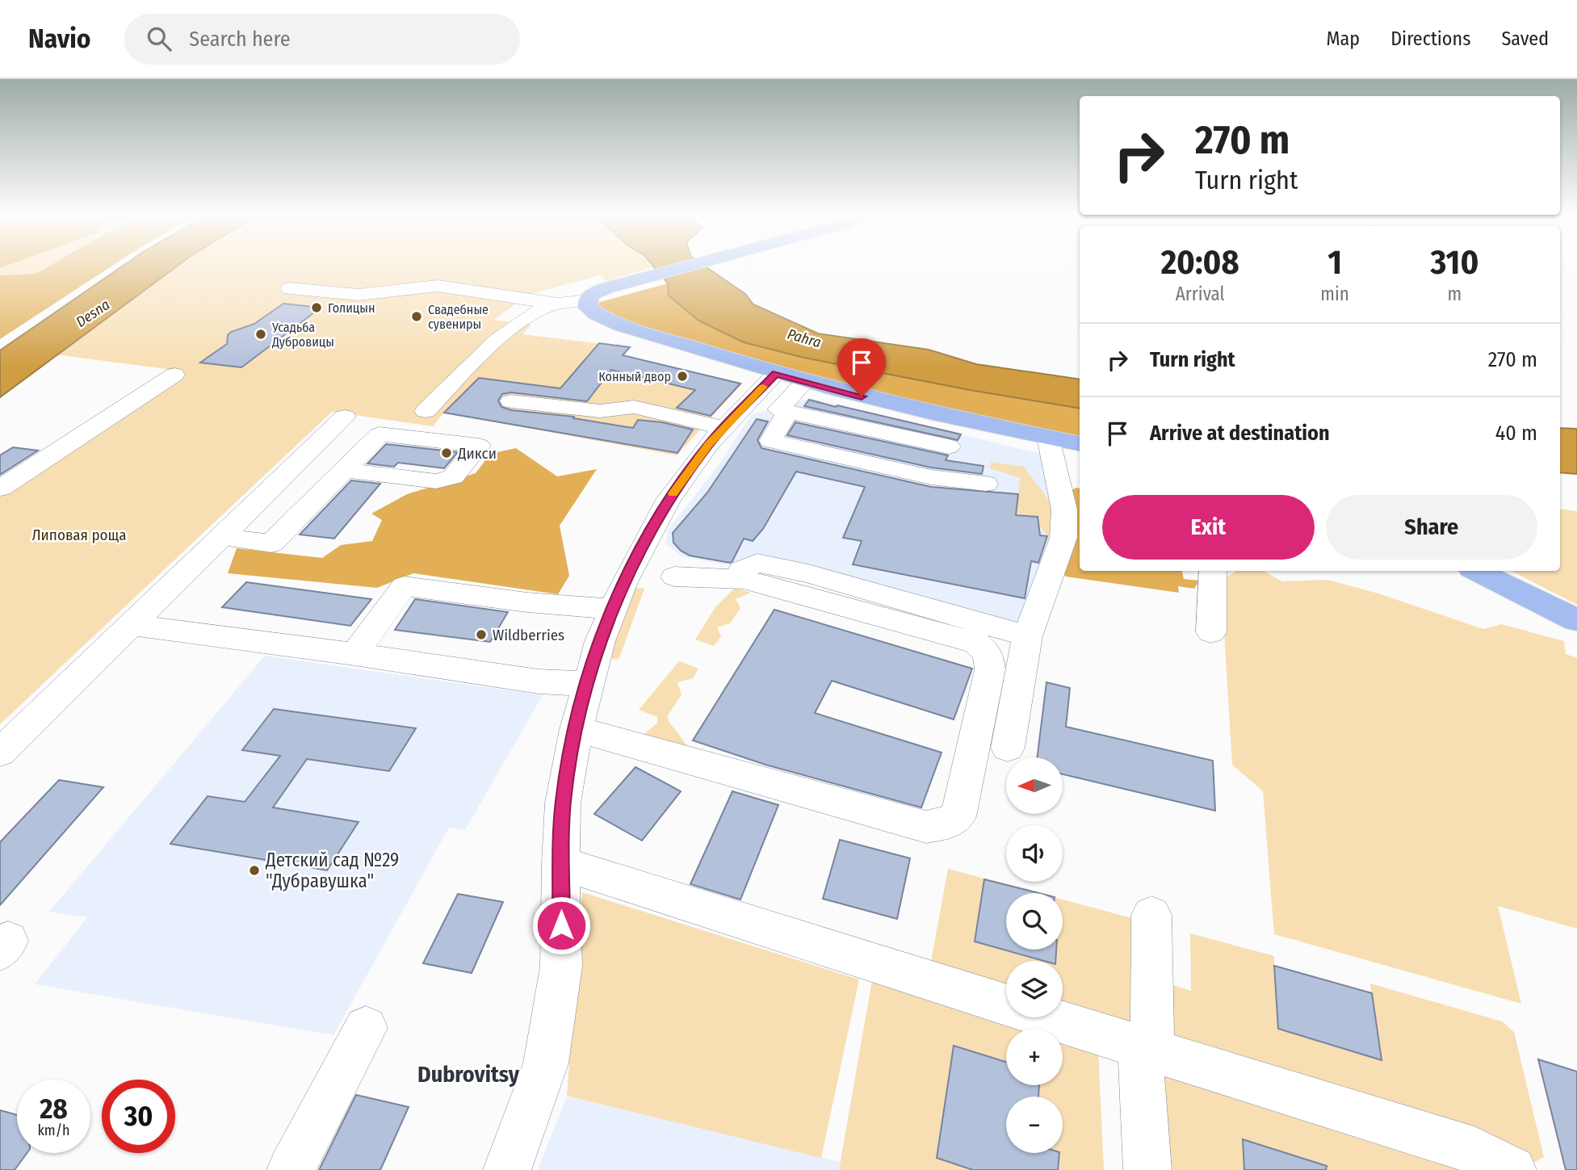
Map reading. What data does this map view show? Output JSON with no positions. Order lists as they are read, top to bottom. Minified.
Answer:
{"districts":["Dubrovitsy"],"water":["Desna","Pahra"],"parks":["Липовая роща"],"places":["Голицын","Свадебные сувениры","Усадьба Дубровицы","Конный двор","Дикси","Wildberries","Детский сад №29 \"Дубравушка\""],"north":"left","page":{"header":"Navio","search":"Search here","nav":["Map","Directions","Saved"],"turn":["270 m","Turn right"],"eta":["20:08","Arrival","1","min","310","m"],"list":[{"name":"Turn right","value":"270 m"},{"name":"Arrive at destination","value":"40 m"}],"buttons":["Exit","Share"],"map_buttons":["+","−"],"speed":"28 km/h","limit":"30"}}
